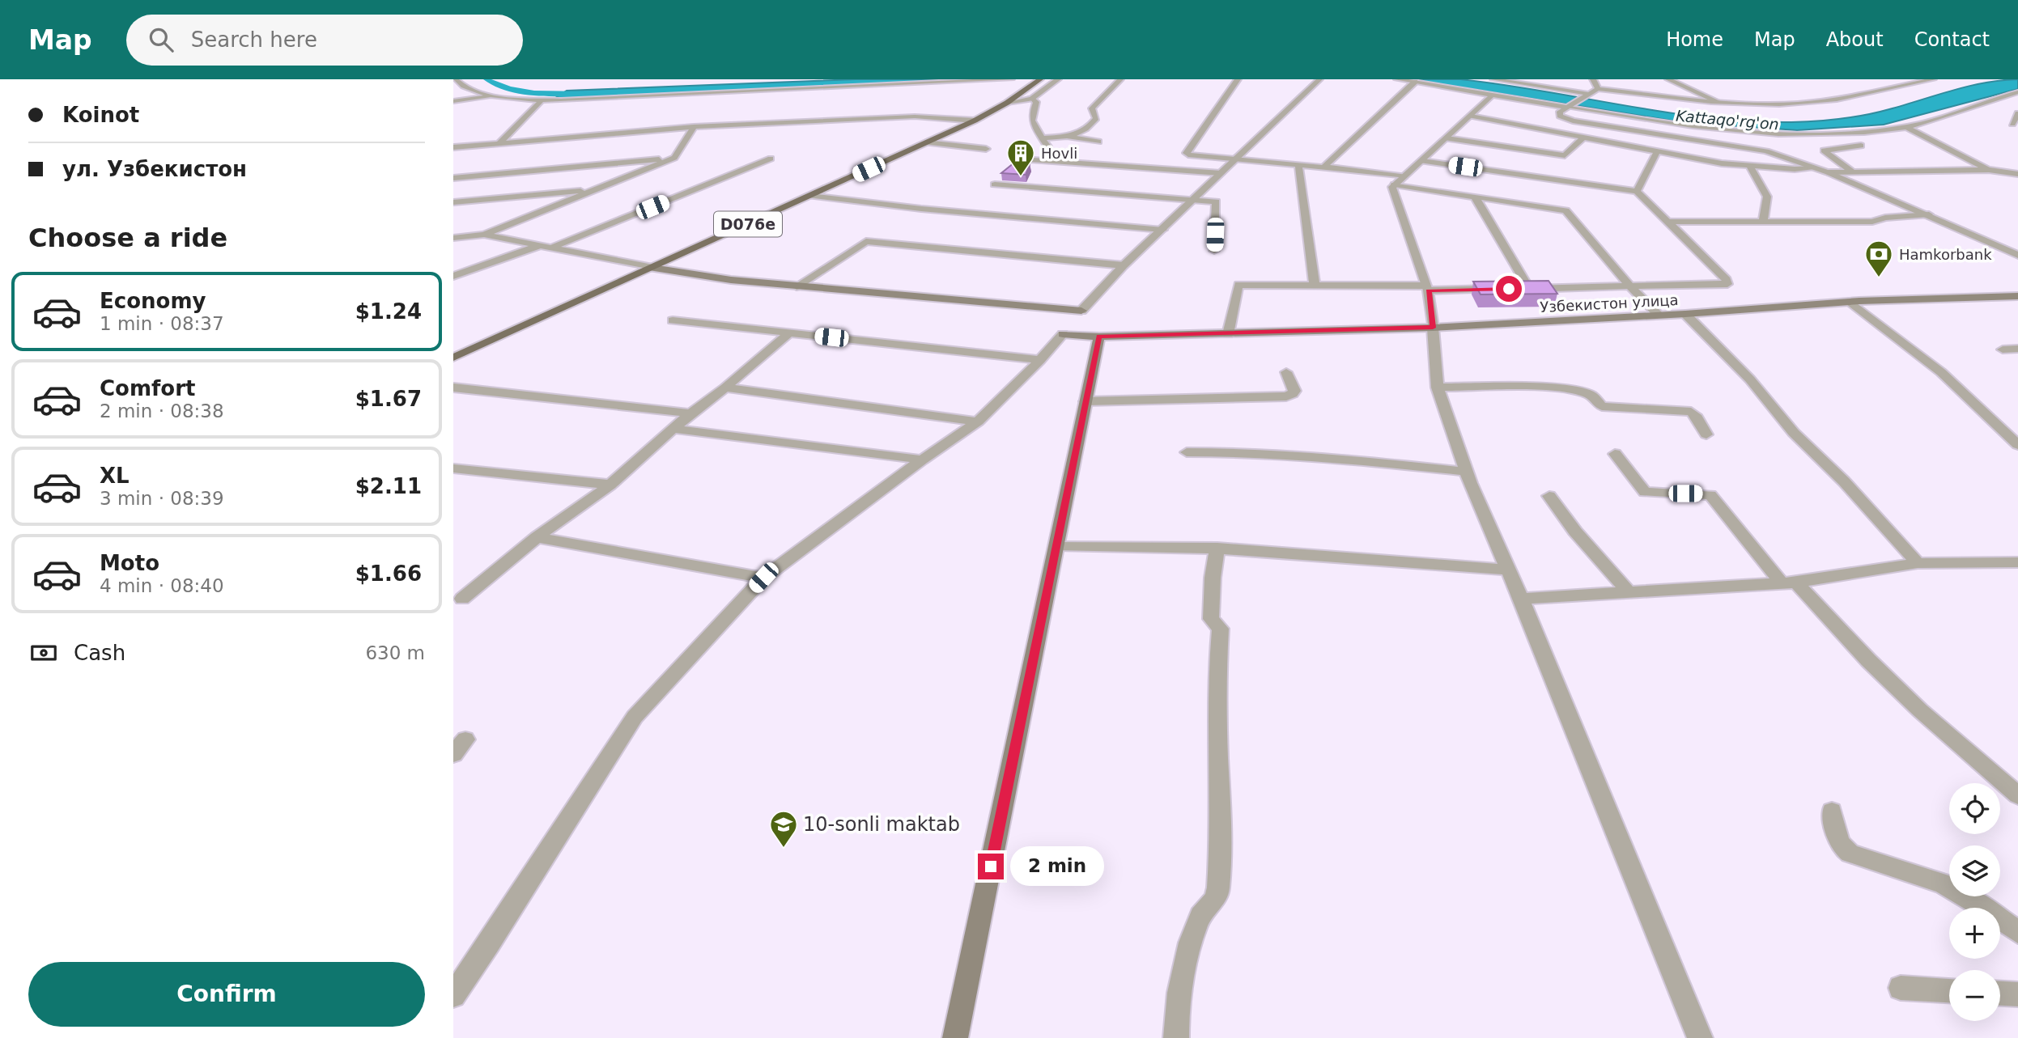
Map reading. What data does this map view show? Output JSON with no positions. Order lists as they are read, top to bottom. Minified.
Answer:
{"streets":{"main road":["D076e","Узбекистон улица"]},"crossings":[["D076e","Узбекистон улица"]],"water":["Kattaqo'rg'on"],"places":{"building":["Hovli"],"bank":["Hamkorbank"],"school or university":["10-sonli maktab"]},"page":{"header":"Map","search":"Search here","nav":["Home","Map","About","Contact"],"banner":["Koinot","ул. Узбекистон"],"heading":"Choose a ride","list":[{"name":"Economy","note":"1 min · 08:37","value":"$1.24"},{"name":"Comfort","note":"2 min · 08:38","value":"$1.67"},{"name":"XL","note":"3 min · 08:39","value":"$2.11"},{"name":"Moto","note":"4 min · 08:40","value":"$1.66"}],"pay":["Cash","630 m"],"map_buttons":["+","−"],"bubble":"2 min","buttons":"Confirm"}}
